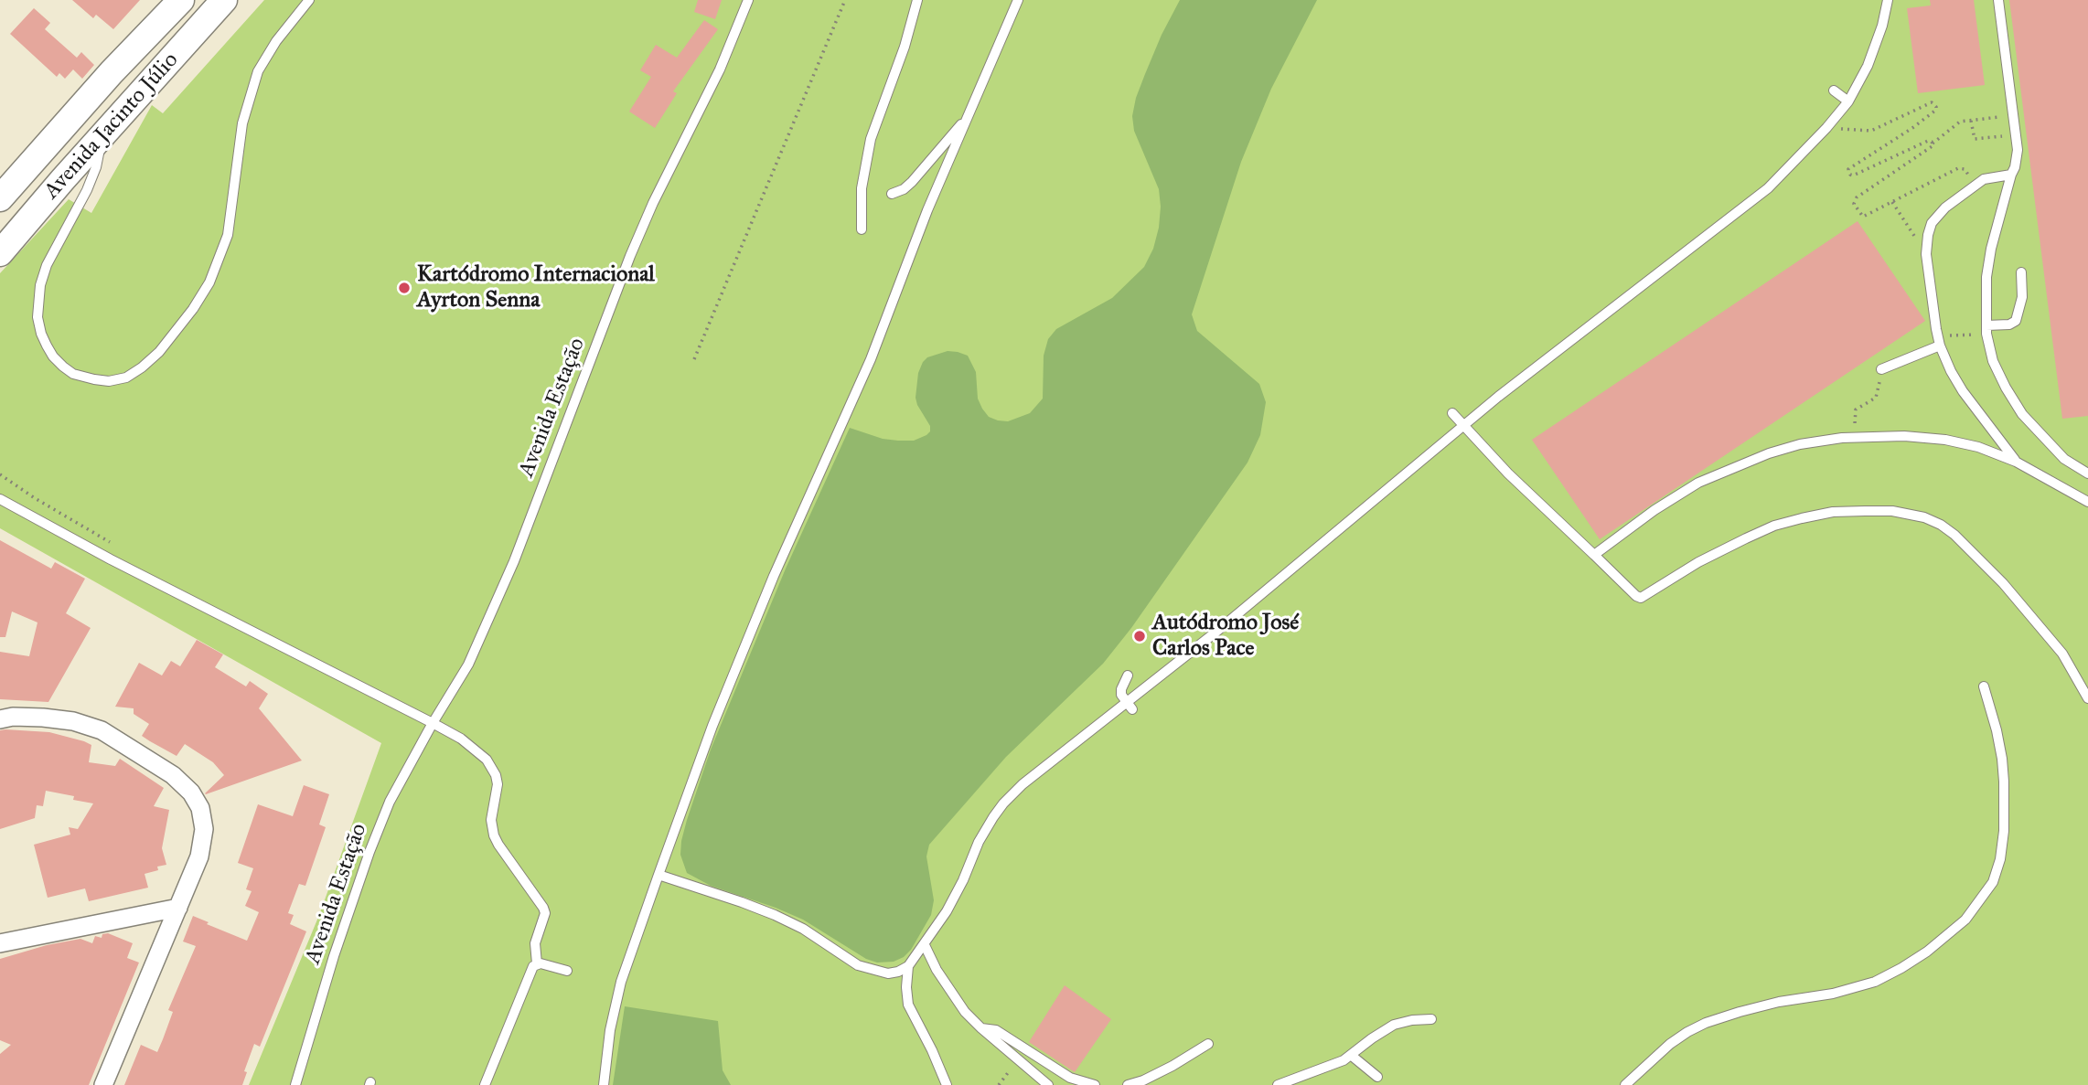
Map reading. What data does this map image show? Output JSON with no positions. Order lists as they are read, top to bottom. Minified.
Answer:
{"streets":{"street":["Avenida Jacinto Júlio"],"lane":["Avenida Estação"]},"places":["Kartódromo Internacional Ayrton Senna","Autódromo José Carlos Pace"]}
